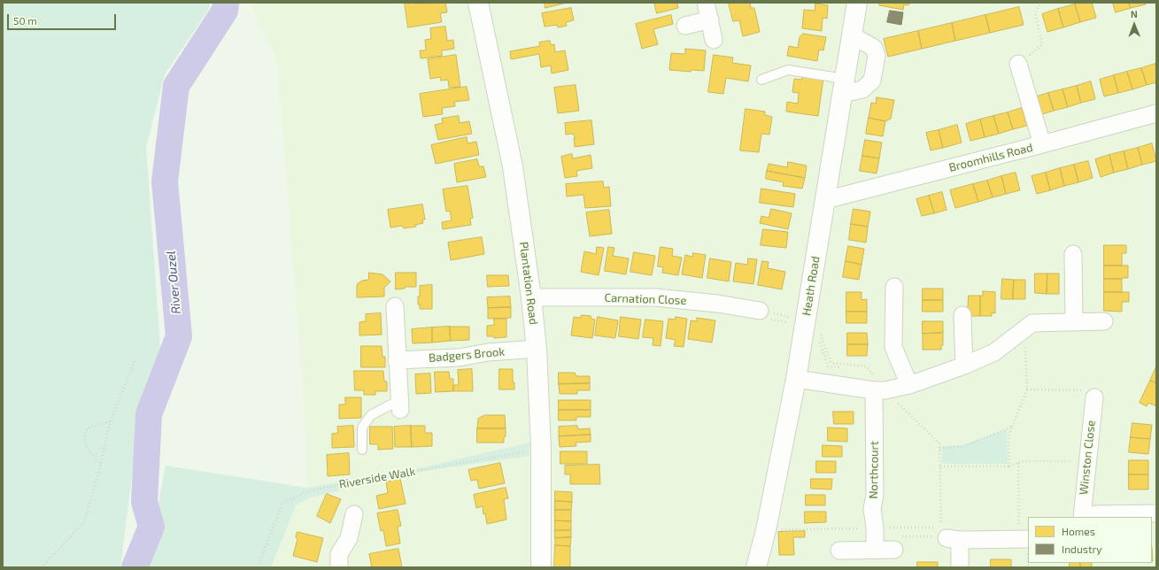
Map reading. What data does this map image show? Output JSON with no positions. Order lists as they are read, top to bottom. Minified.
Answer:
{"streets":{"street":["Broomhills Road","Plantation Road","Heath Road","Carnation Close","Badgers Brook","Winston Close","Northcourt"],"path":["Riverside Walk"]},"crossings":[["Broomhills Road","Heath Road"],["Plantation Road","Carnation Close"],["Plantation Road","Badgers Brook"],["Plantation Road","Riverside Walk"]],"water":["River Ouzel"],"legend":["Homes","Industry"],"scale_bar":"50 m","north":"top"}
